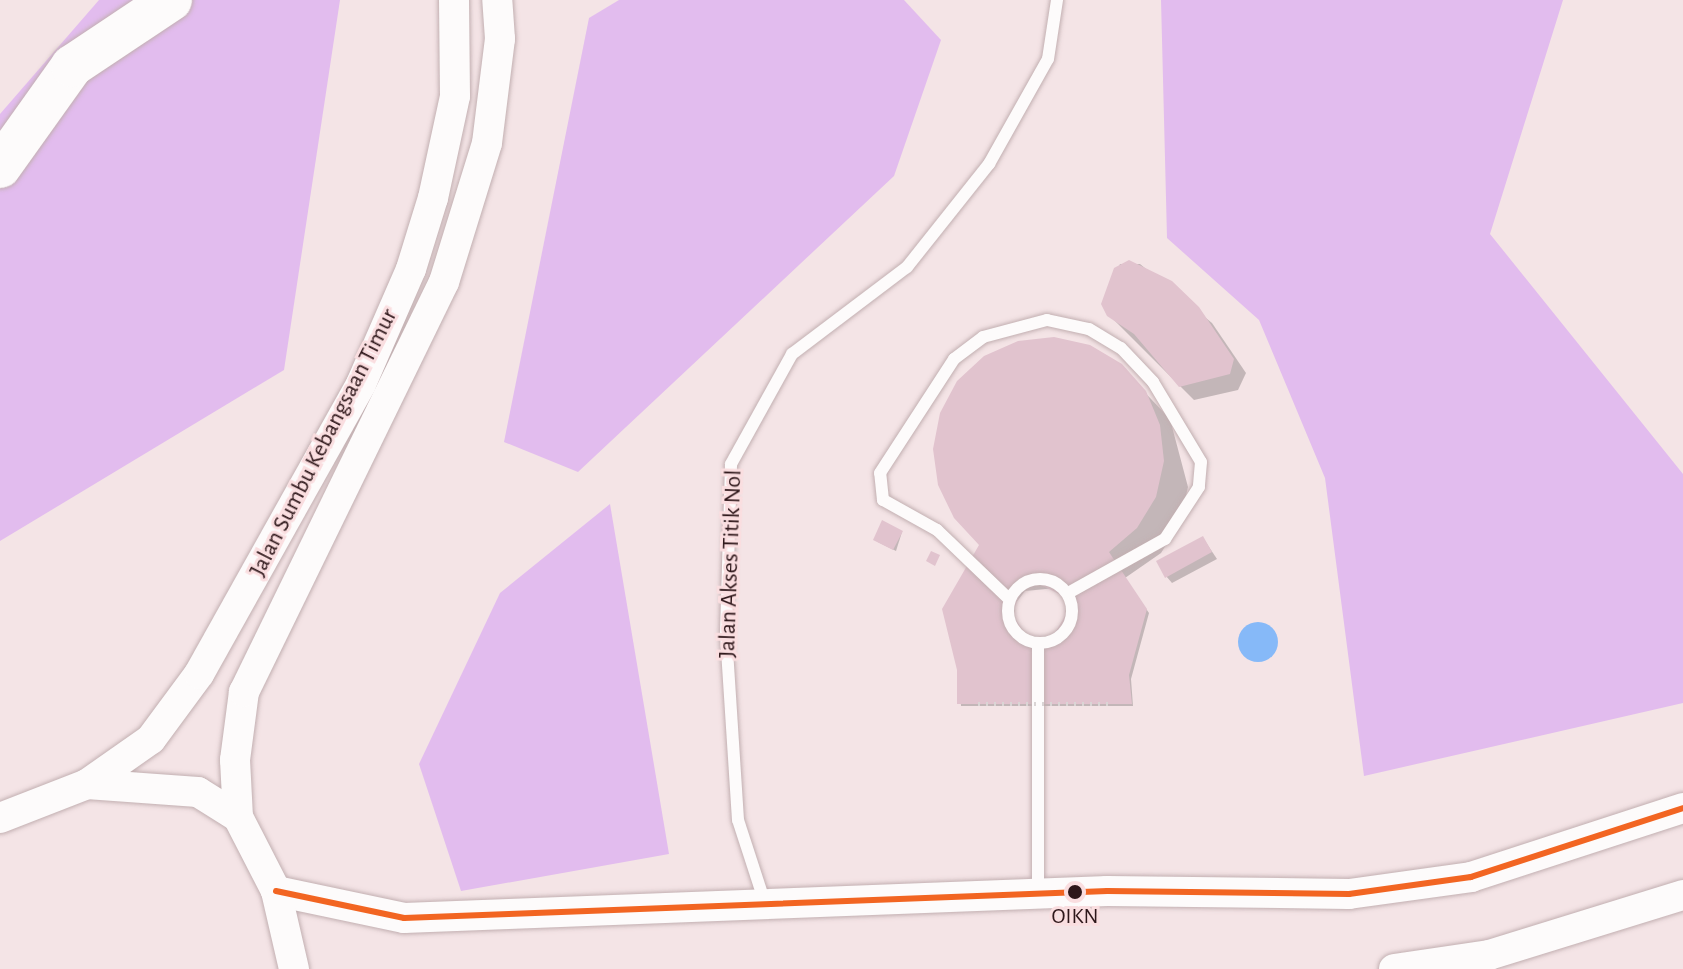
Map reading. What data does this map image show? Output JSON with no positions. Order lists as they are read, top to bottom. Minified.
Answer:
{"streets":{"street":["Jalan Sumbu Kebangsaan Timur"],"lane":["Jalan Akses Titik Nol"]},"places":["OIKN"]}
